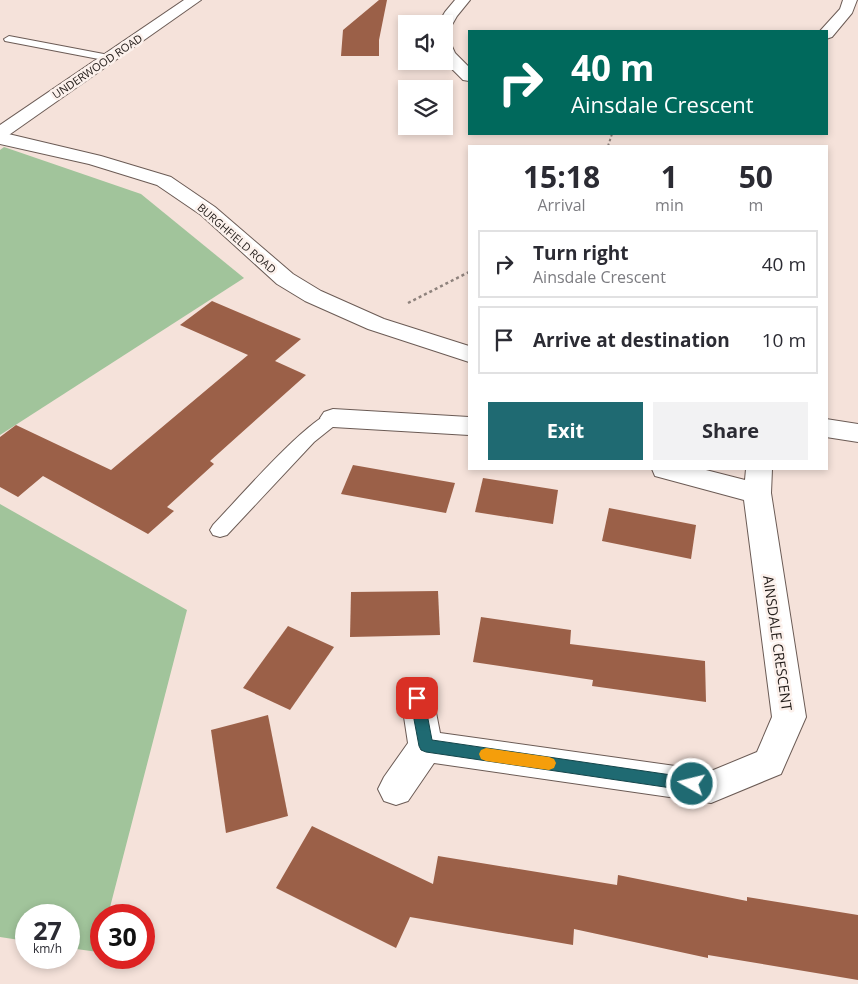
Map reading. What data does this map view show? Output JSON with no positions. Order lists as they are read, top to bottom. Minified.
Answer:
{"streets":{"street":["UNDERWOOD ROAD","BURGHFIELD ROAD","AINSDALE CRESCENT"]},"page":{"turn":["40 m","Ainsdale Crescent"],"eta":["15:18","Arrival","1","min","50","m"],"list":[{"name":"Turn right","note":"Ainsdale Crescent","value":"40 m"},{"name":"Arrive at destination","value":"10 m"}],"buttons":["Exit","Share"],"speed":"27 km/h","limit":"30"}}
